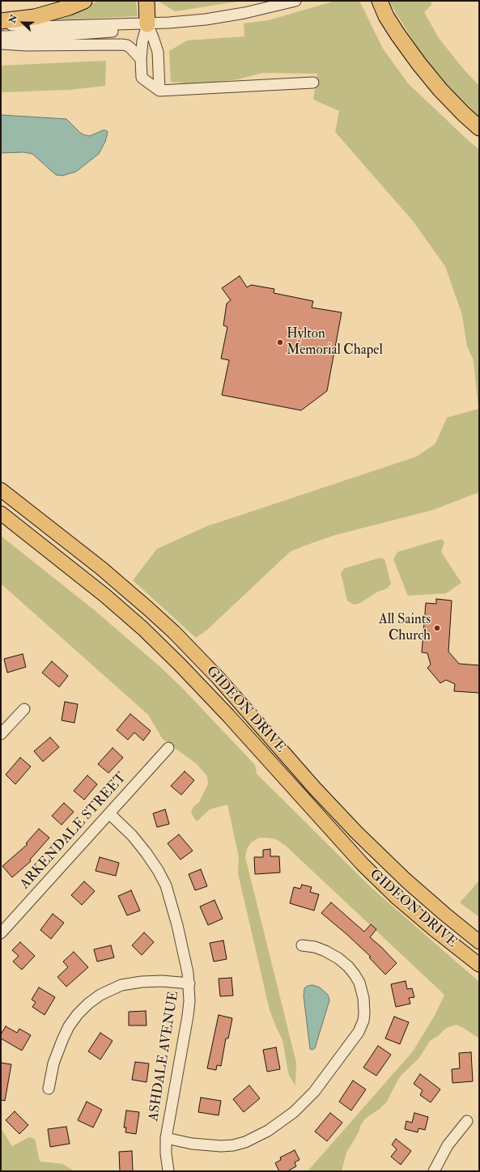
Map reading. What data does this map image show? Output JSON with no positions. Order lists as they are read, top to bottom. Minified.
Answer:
{"streets":{"main road":["GIDEON DRIVE"],"street":["ARKENDALE STREET","ASHDALE AVENUE"]},"crossings":[["ARKENDALE STREET","ASHDALE AVENUE"]],"places":["Hylton Memorial Chapel","All Saints Church"],"north":"left"}
